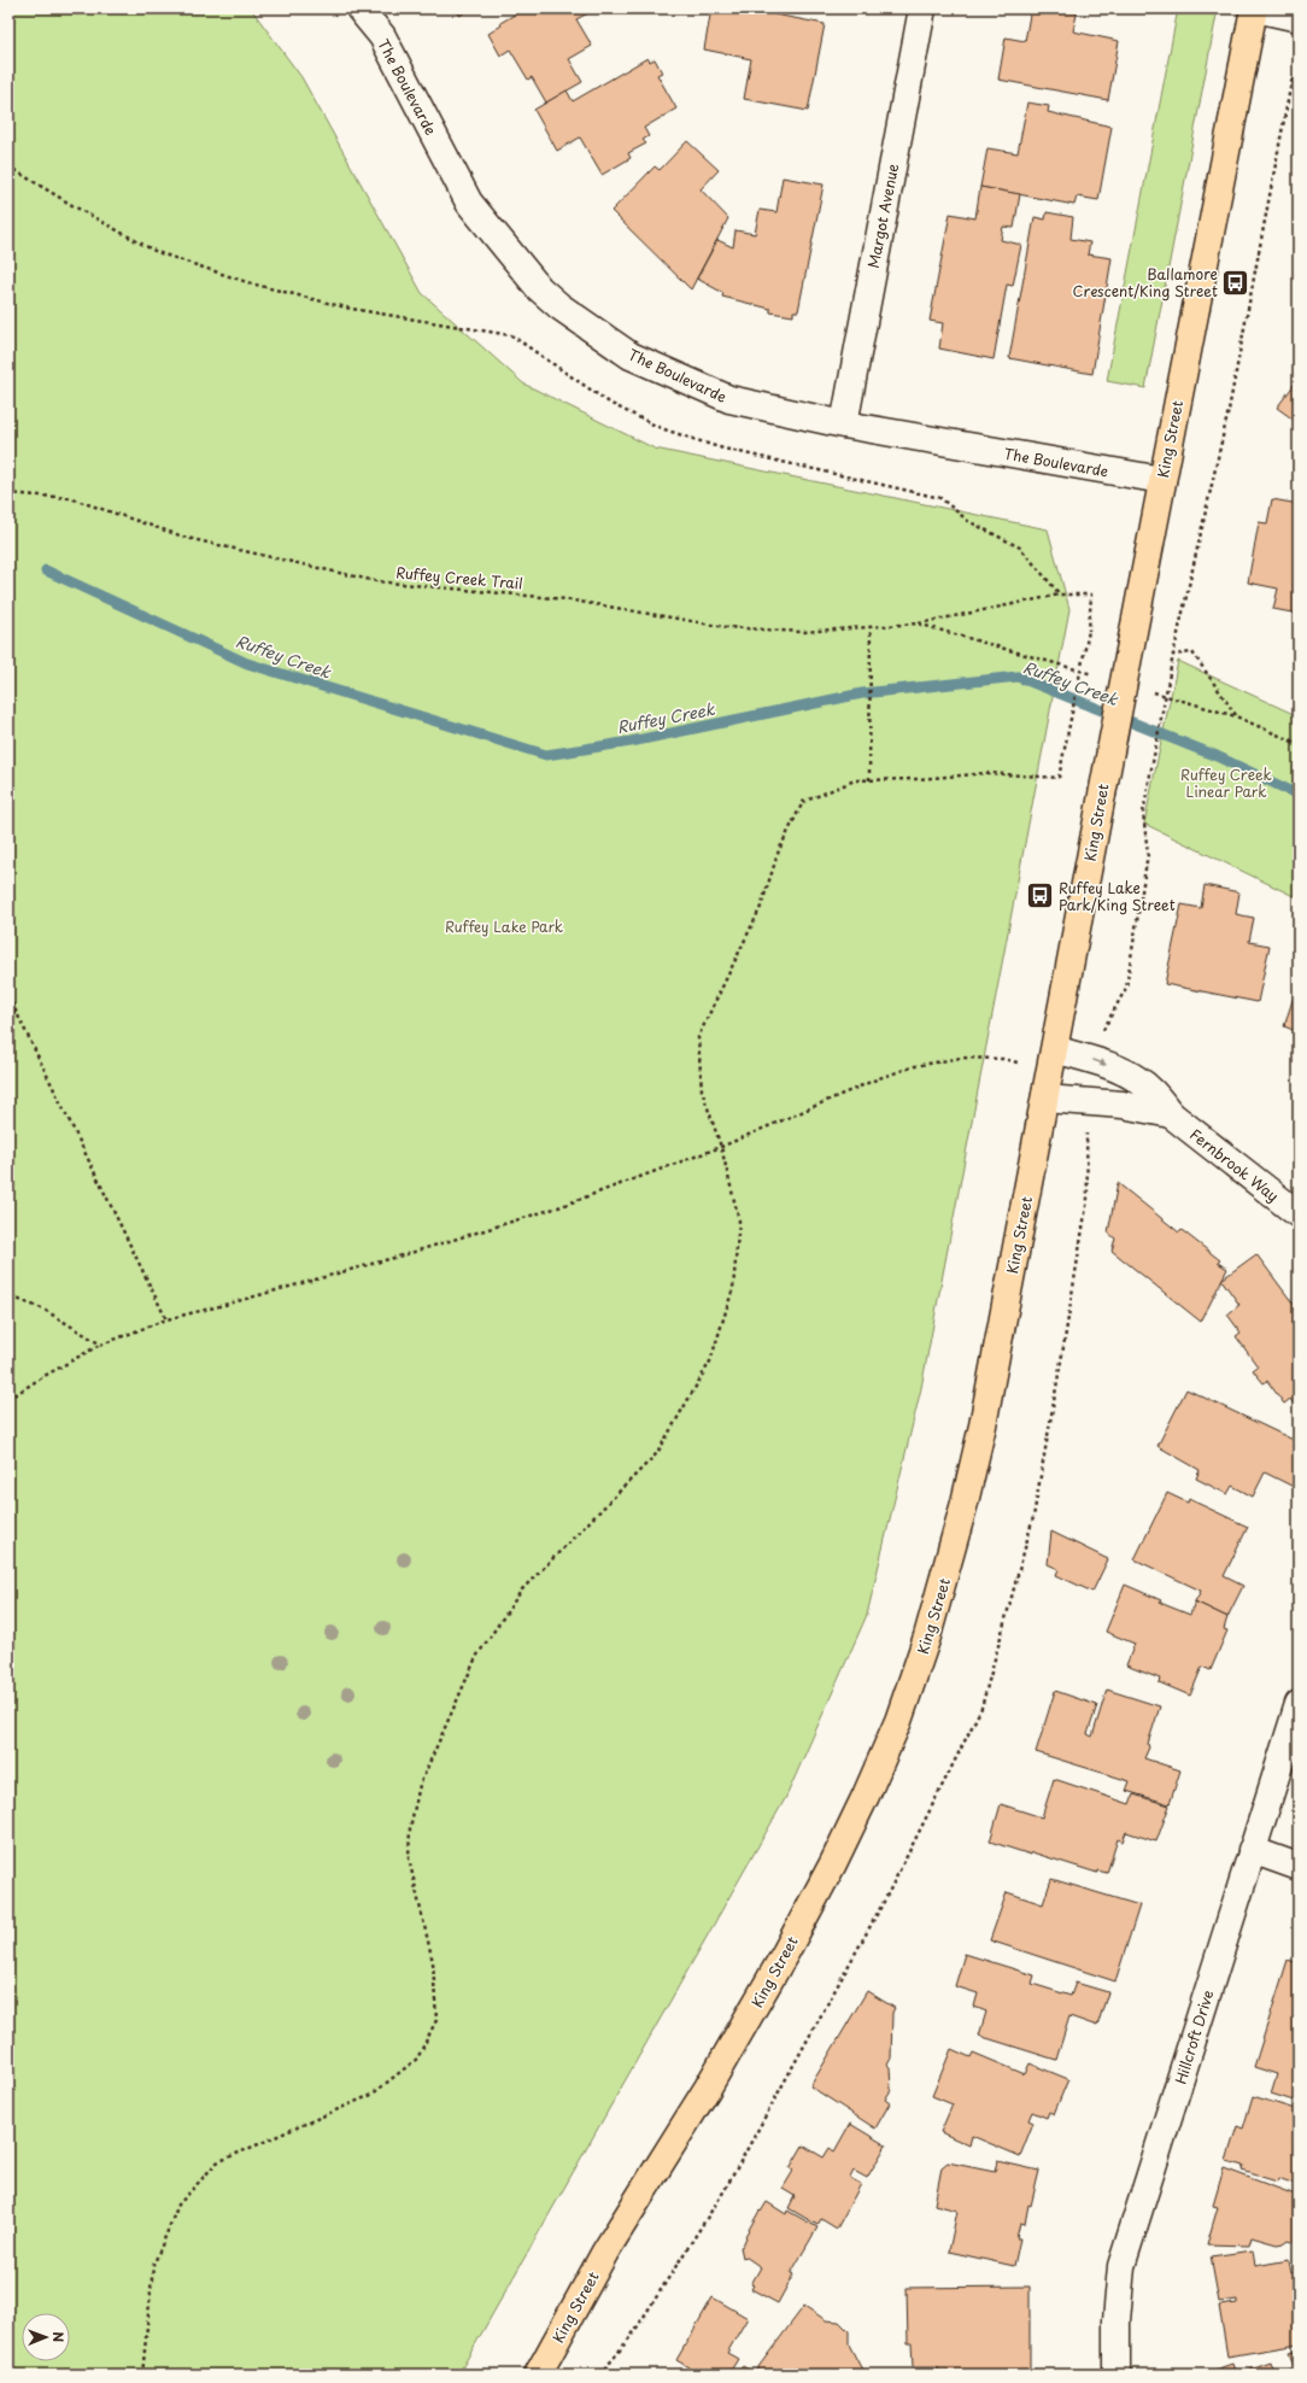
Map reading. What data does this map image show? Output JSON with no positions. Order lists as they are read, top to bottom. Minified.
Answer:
{"streets":{"main road":["King Street"],"street":["The Boulevarde","Margot Avenue","Fernbrook Way","Hillcroft Drive"],"path":["Ruffey Creek Trail"]},"crossings":[["The Boulevarde","Margot Avenue"],["The Boulevarde","King Street"],["King Street","Fernbrook Way"]],"water":["Ruffey Creek"],"parks":["Ruffey Creek Linear Park","Ruffey Lake Park"],"places":{"bus stop":["Ballamore Crescent/King Street","Ruffey Lake Park/King Street"]},"north":"right"}
